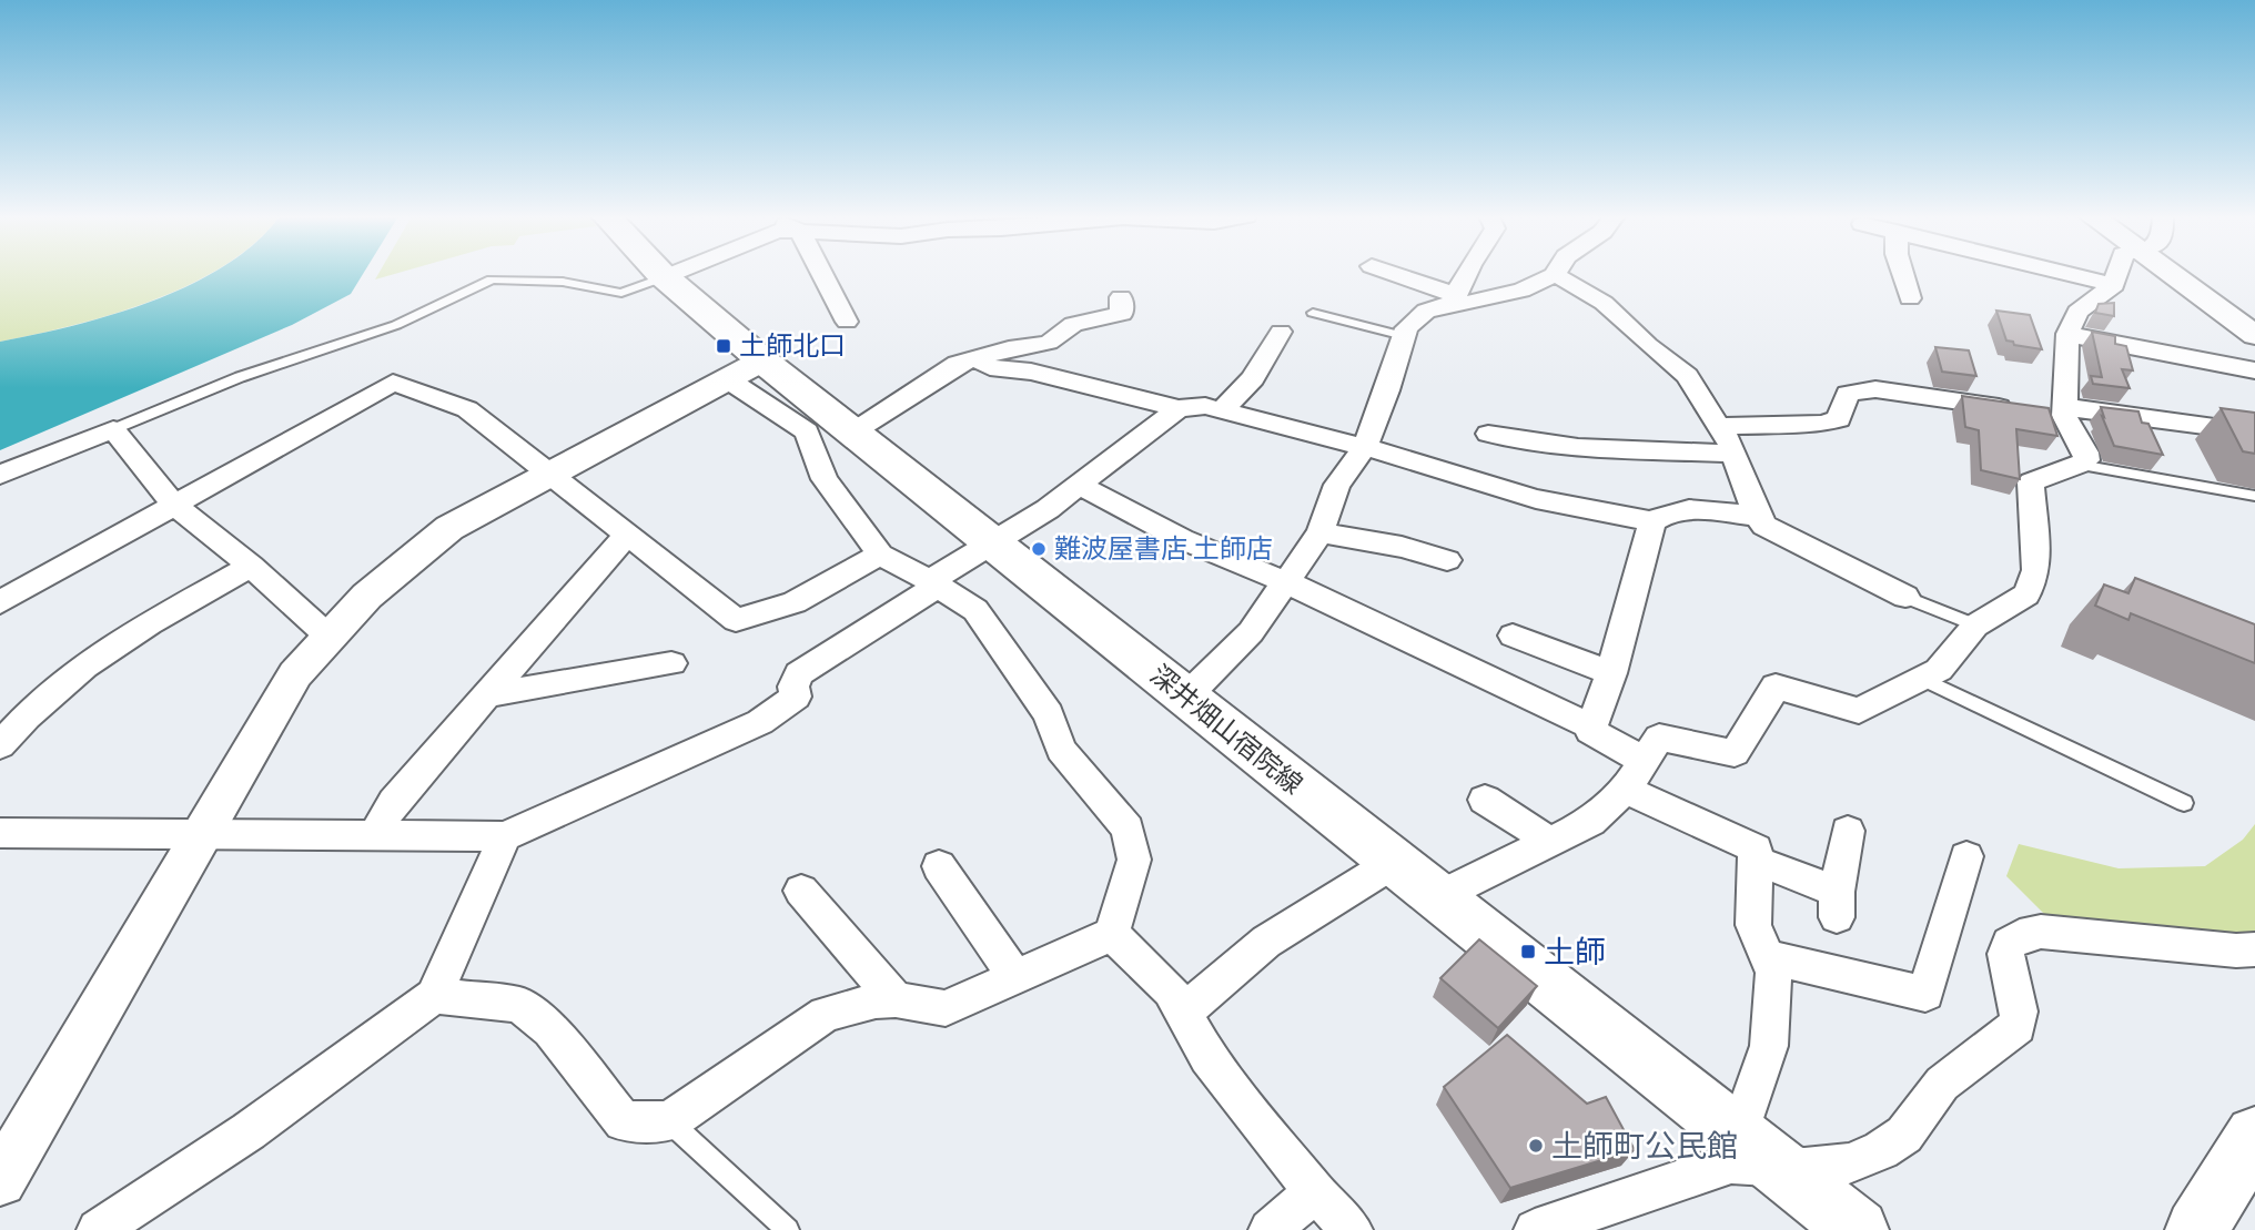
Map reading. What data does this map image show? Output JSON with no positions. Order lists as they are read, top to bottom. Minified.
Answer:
{"streets":{"main road":["深井畑山宿院線"]},"places":{"transit":["土師北口","土師"],"other":["難波屋書店 土師店","土師町公民館"]}}
